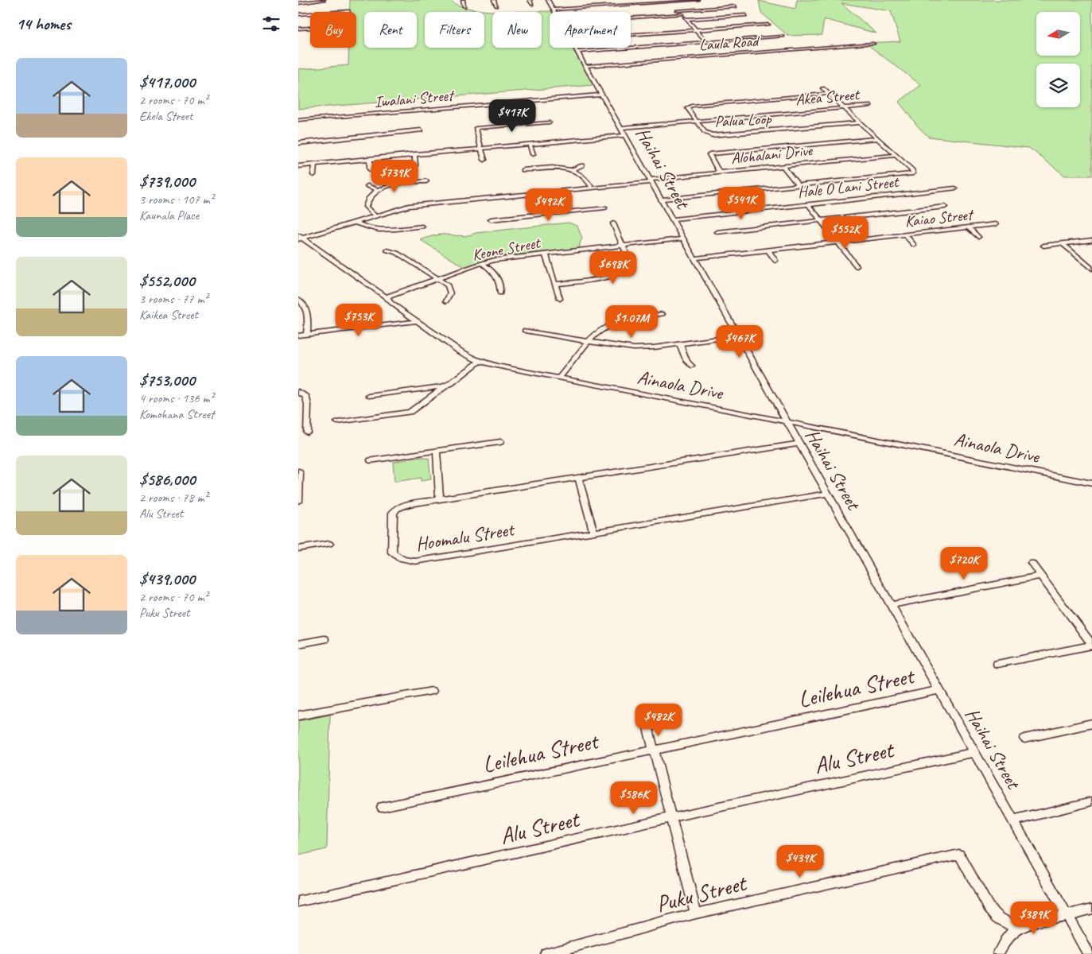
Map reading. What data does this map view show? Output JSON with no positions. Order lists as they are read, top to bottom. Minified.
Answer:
{"streets":{"street":["Laula Road","Akea Street","Iwalani Street","Palua Loop","Alohalani Drive","Haihai Street","Hale O Lani Street","Kaiao Street","Keone Street","Ainaola Drive","Hoomalu Street","Leilehua Street","Alu Street","Puku Street"]},"crossings":[["Laula Road","Haihai Street"],["Akea Street","Palua Loop"],["Akea Street","Haihai Street"],["Iwalani Street","Haihai Street"],["Alohalani Drive","Haihai Street"],["Haihai Street","Hale O Lani Street"],["Haihai Street","Kaiao Street"],["Haihai Street","Keone Street"],["Haihai Street","Ainaola Drive"],["Haihai Street","Hoomalu Street"],["Haihai Street","Leilehua Street"],["Haihai Street","Alu Street"],["Keone Street","Ainaola Drive"]],"north":"left","page":{"heading":"14 homes","chip":["Buy","Rent","Filters","New","Apartment"],"list":[{"name":"$417,000","note":"2 rooms · 70 m² · Ekela Street"},{"name":"$739,000","note":"3 rooms · 107 m² · Kaunala Place"},{"name":"$552,000","note":"3 rooms · 77 m² · Kaikea Street"},{"name":"$753,000","note":"4 rooms · 136 m² · Komohana Street"},{"name":"$586,000","note":"2 rooms · 78 m² · Alu Street"},{"name":"$439,000","note":"2 rooms · 70 m² · Puku Street"}],"price":["$417K","$739K","$541K","$492K","$552K","$698K","$753K","$1.07M","$467K","$720K","$482K","$586K","$439K","$389K"]}}
